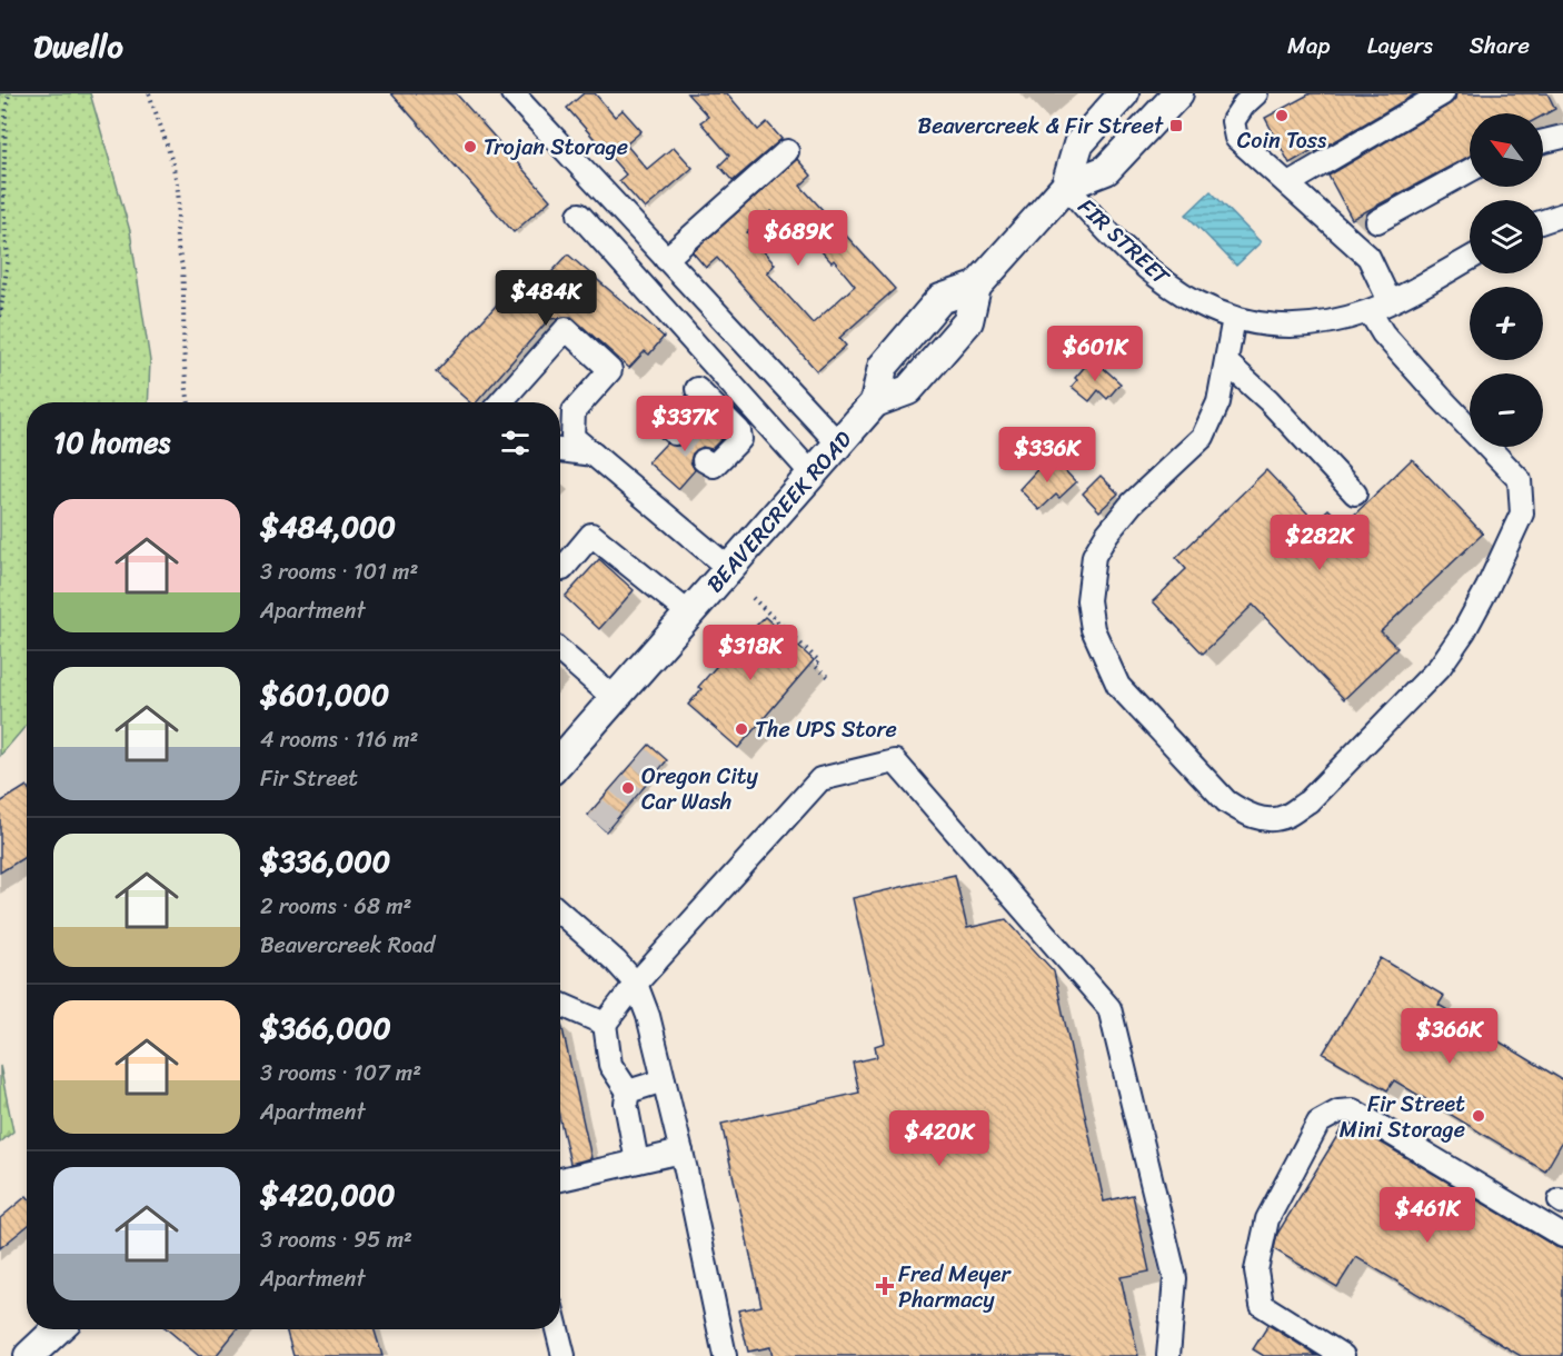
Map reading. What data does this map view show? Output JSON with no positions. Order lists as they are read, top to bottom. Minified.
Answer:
{"streets":{"main road":["BEAVERCREEK ROAD"],"street":["FIR STREET"]},"crossings":[["FIR STREET","BEAVERCREEK ROAD"]],"places":{"other":["Coin Toss","Trojan Storage","The UPS Store","Oregon City Car Wash","Fir Street Mini Storage"],"transit":["Beavercreek & Fir Street"],"health":["Fred Meyer Pharmacy"]},"north":"top left","page":{"header":"Dwello","nav":["Map","Layers","Share"],"map_buttons":["+","−"],"price":["$689K","$484K","$601K","$337K","$336K","$282K","$318K","$366K","$420K","$461K"],"heading":"10 homes","list":[{"name":"$484,000","note":"3 rooms · 101 m² · Apartment"},{"name":"$601,000","note":"4 rooms · 116 m² · Fir Street"},{"name":"$336,000","note":"2 rooms · 68 m² · Beavercreek Road"},{"name":"$366,000","note":"3 rooms · 107 m² · Apartment"},{"name":"$420,000","note":"3 rooms · 95 m² · Apartment"}]}}
